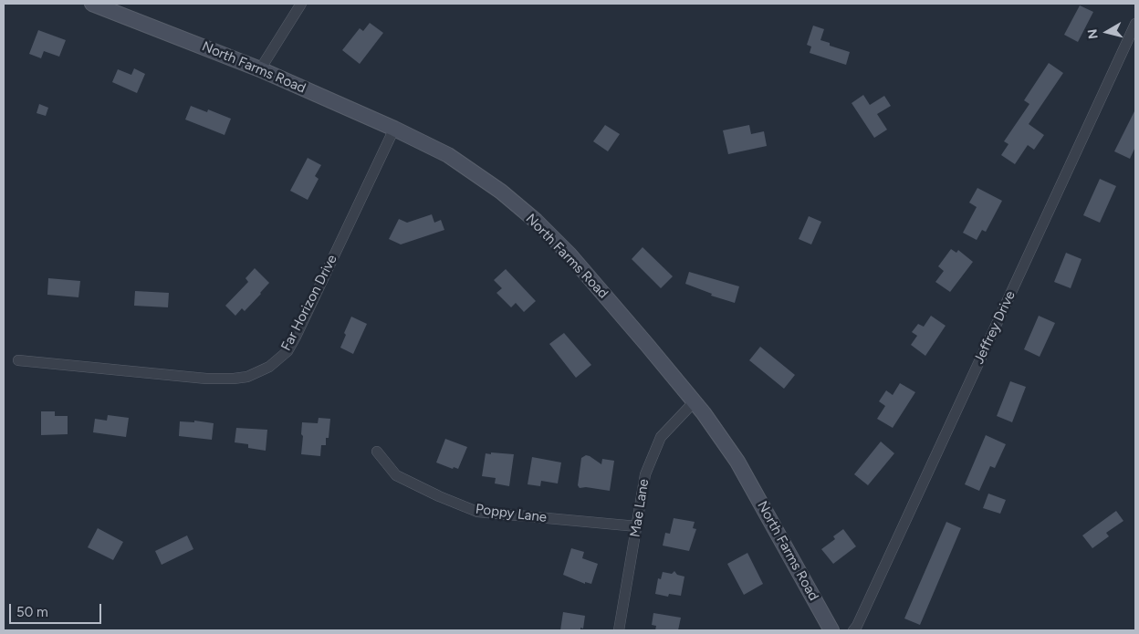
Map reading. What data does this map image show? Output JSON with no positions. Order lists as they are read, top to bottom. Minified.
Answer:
{"streets":{"main road":["North Farms Road"],"street":["Far Horizon Drive","Jeffrey Drive","Mae Lane","Poppy Lane"]},"crossings":[["North Farms Road","Far Horizon Drive"],["North Farms Road","Mae Lane"],["Mae Lane","Poppy Lane"]],"scale_bar":"50 m","north":"left"}
